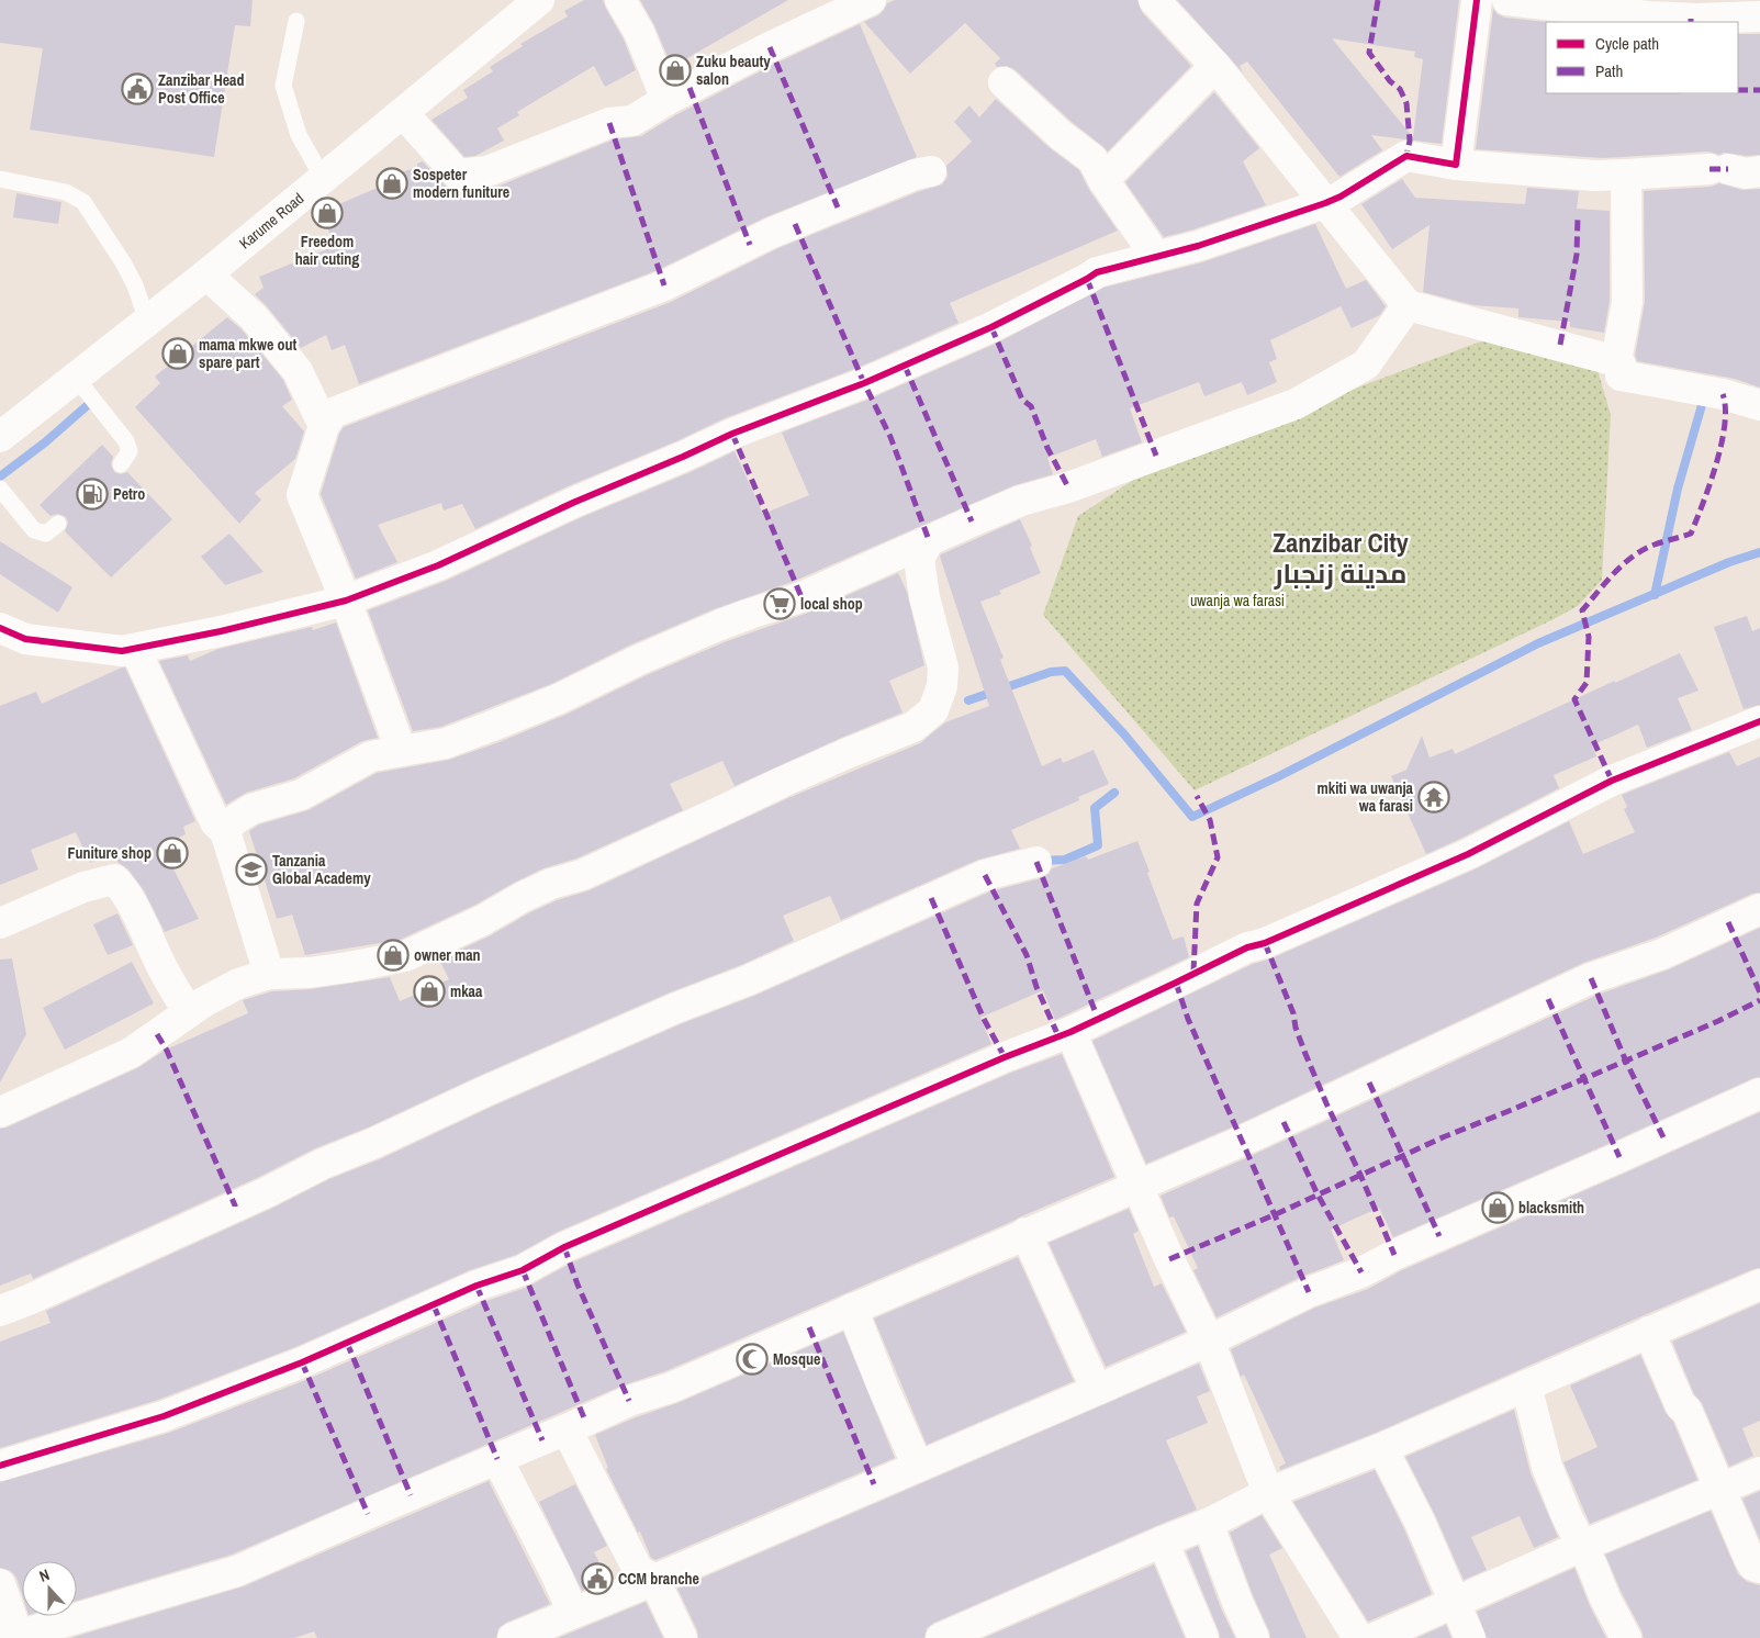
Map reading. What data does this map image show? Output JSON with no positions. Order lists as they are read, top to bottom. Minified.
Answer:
{"streets":{"street":["Karume Road"]},"districts":["Zanzibar City مدينة زنجبار"],"parks":["uwanja wa farasi"],"places":{"shop":["Zuku beauty salon","Sospeter modern funiture","Freedom hair cuting","mama mkwe out spare part","Funiture shop","owner man","mkaa","blacksmith"],"public building":["Zanzibar Head Post Office","CCM branche"],"fuel station":["Petro"],"supermarket":["local shop"],"temple":["mkiti wa uwanja wa farasi"],"school or university":["Tanzania Global Academy"],"mosque":["Mosque"]},"legend":["Cycle path","Path"],"north":"top"}
